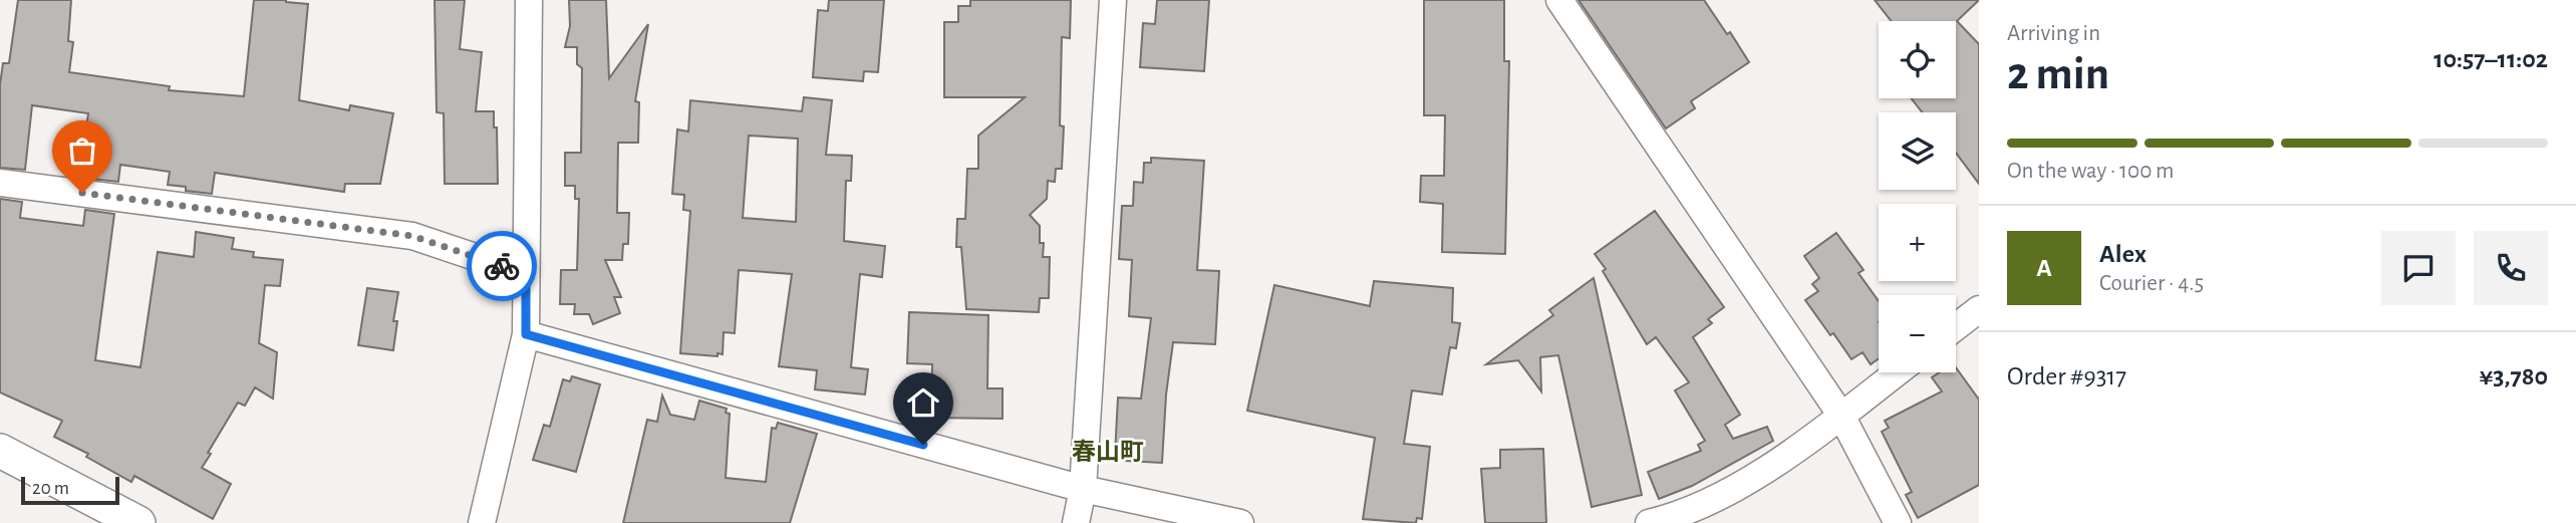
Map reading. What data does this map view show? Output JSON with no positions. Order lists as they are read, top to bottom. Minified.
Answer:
{"districts":["春山町"],"scale_bar":"20 m","page":{"heading":["2 min","Arriving in","10:57–11:02"],"panel":["Alex","Courier · 4.5","Order #9317","¥3,780"],"map_buttons":["+","−"],"bar":"On the way · 100 m","round":"A","scale":"20 m"}}
